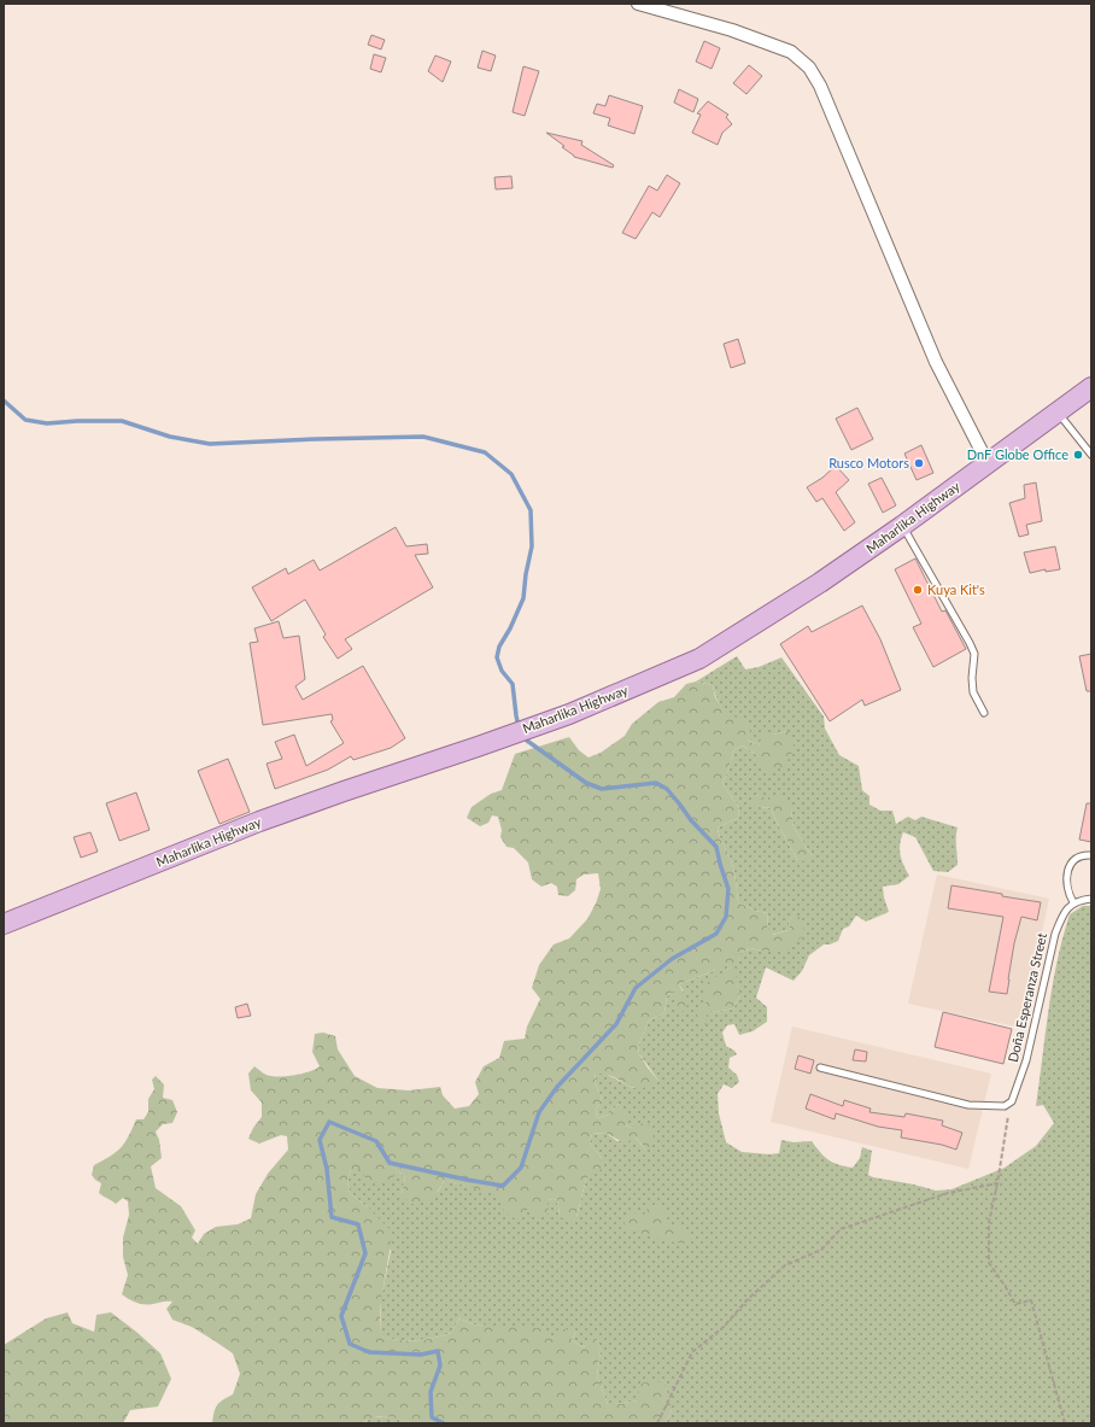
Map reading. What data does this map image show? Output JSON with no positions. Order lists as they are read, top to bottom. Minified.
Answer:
{"streets":{"main road":["Maharlika Highway"],"lane":["Doña Esperanza Street"]},"places":["DnF Globe Office","Rusco Motors","Kuya Kit's"]}
